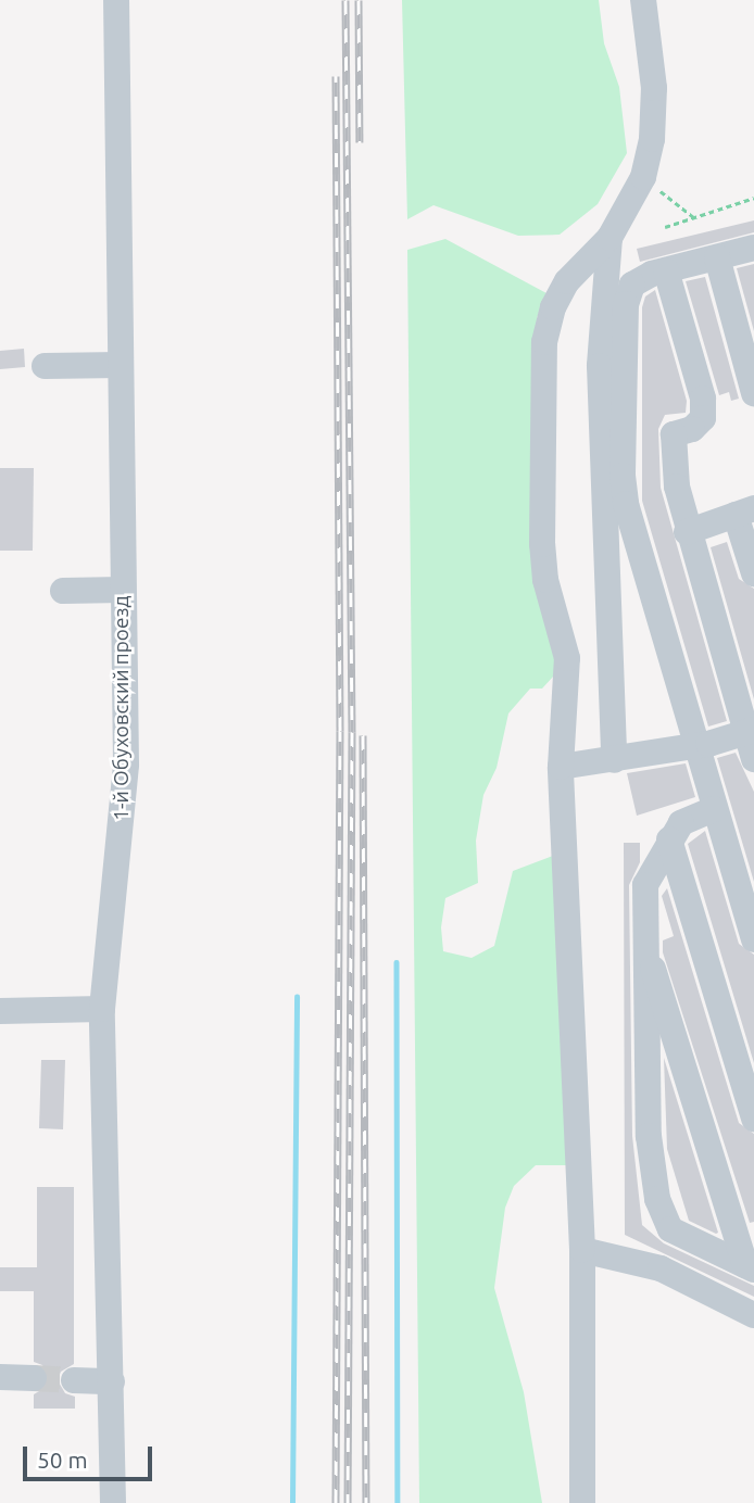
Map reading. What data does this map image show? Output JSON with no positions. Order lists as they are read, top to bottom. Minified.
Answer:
{"streets":{"street":["1-й Обуховский проезд"]},"scale_bar":"50 m"}
